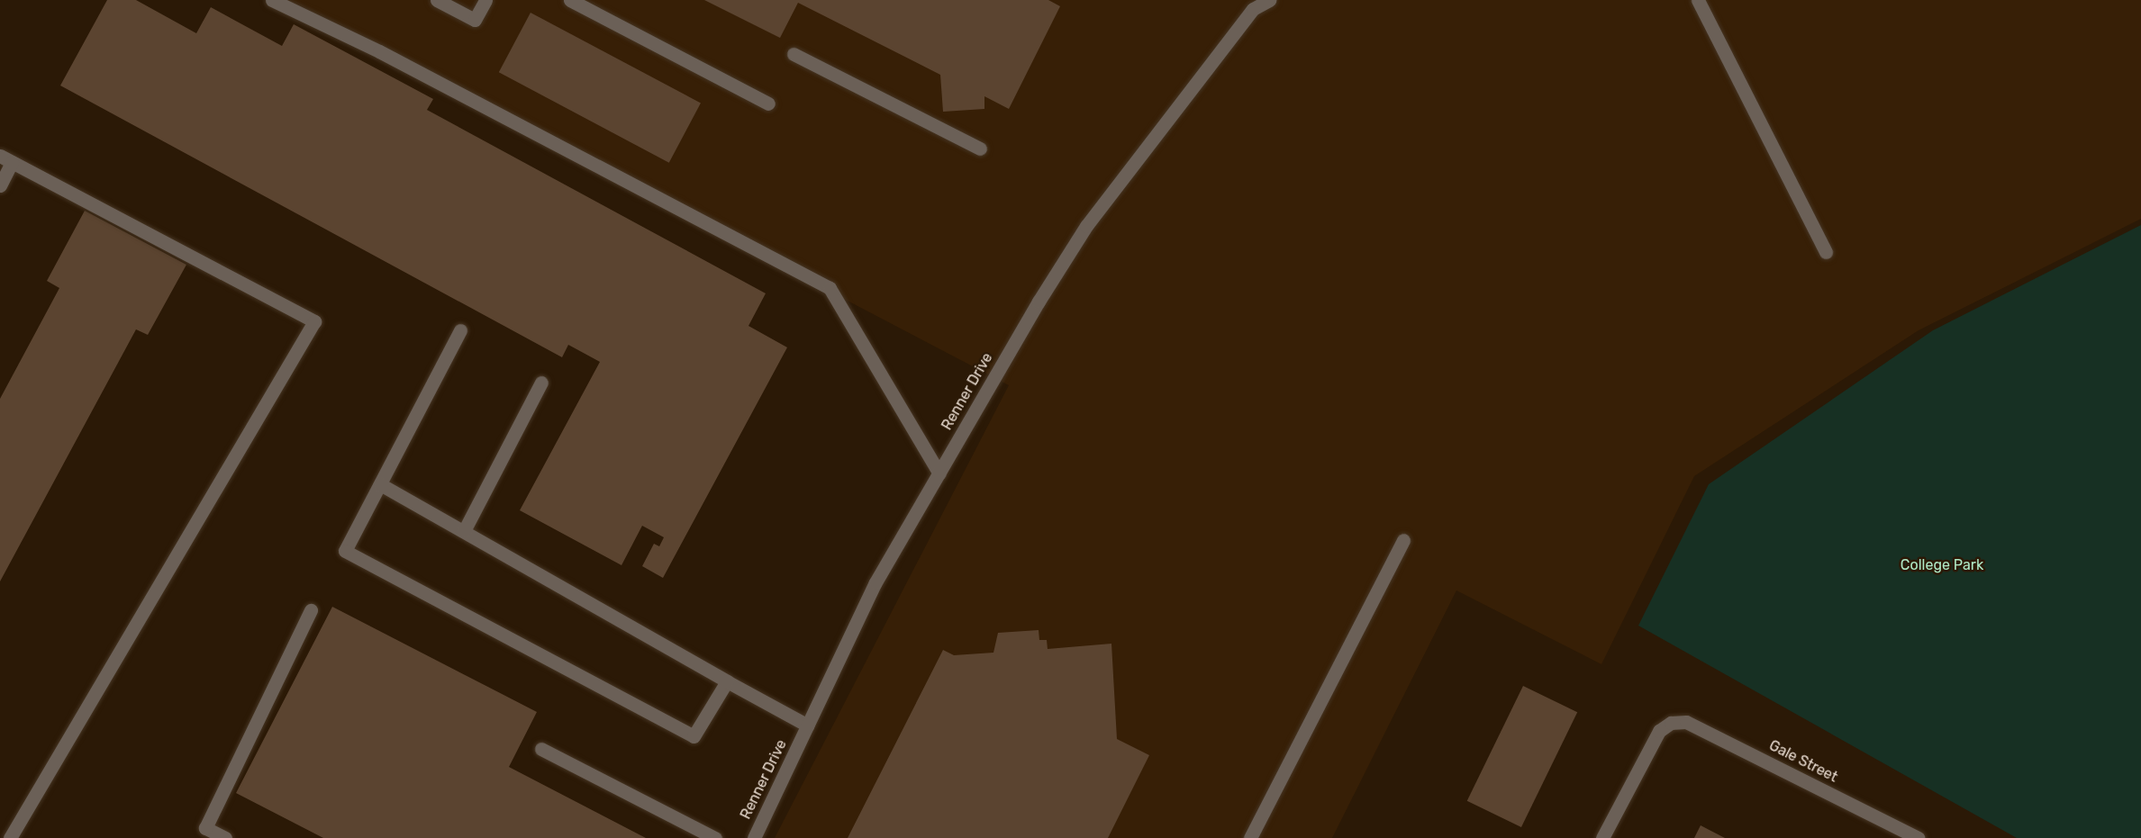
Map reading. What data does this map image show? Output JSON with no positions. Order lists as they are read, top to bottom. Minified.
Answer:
{"streets":{"street":["Renner Drive","Gale Street"]},"parks":["College Park"]}
